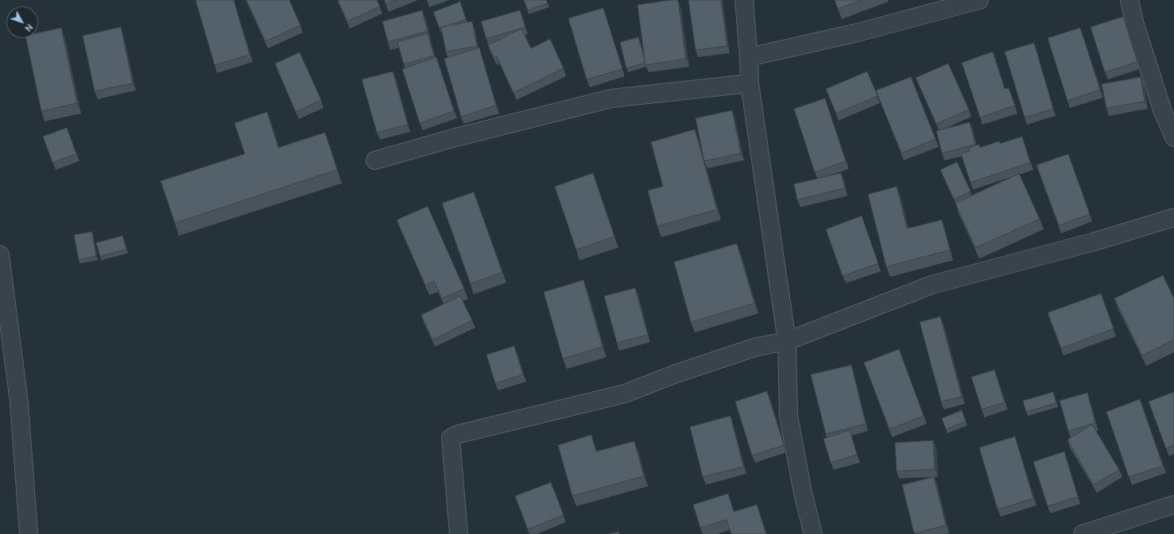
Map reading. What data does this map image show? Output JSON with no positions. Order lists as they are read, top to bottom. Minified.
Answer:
{"north":"bottom right"}
